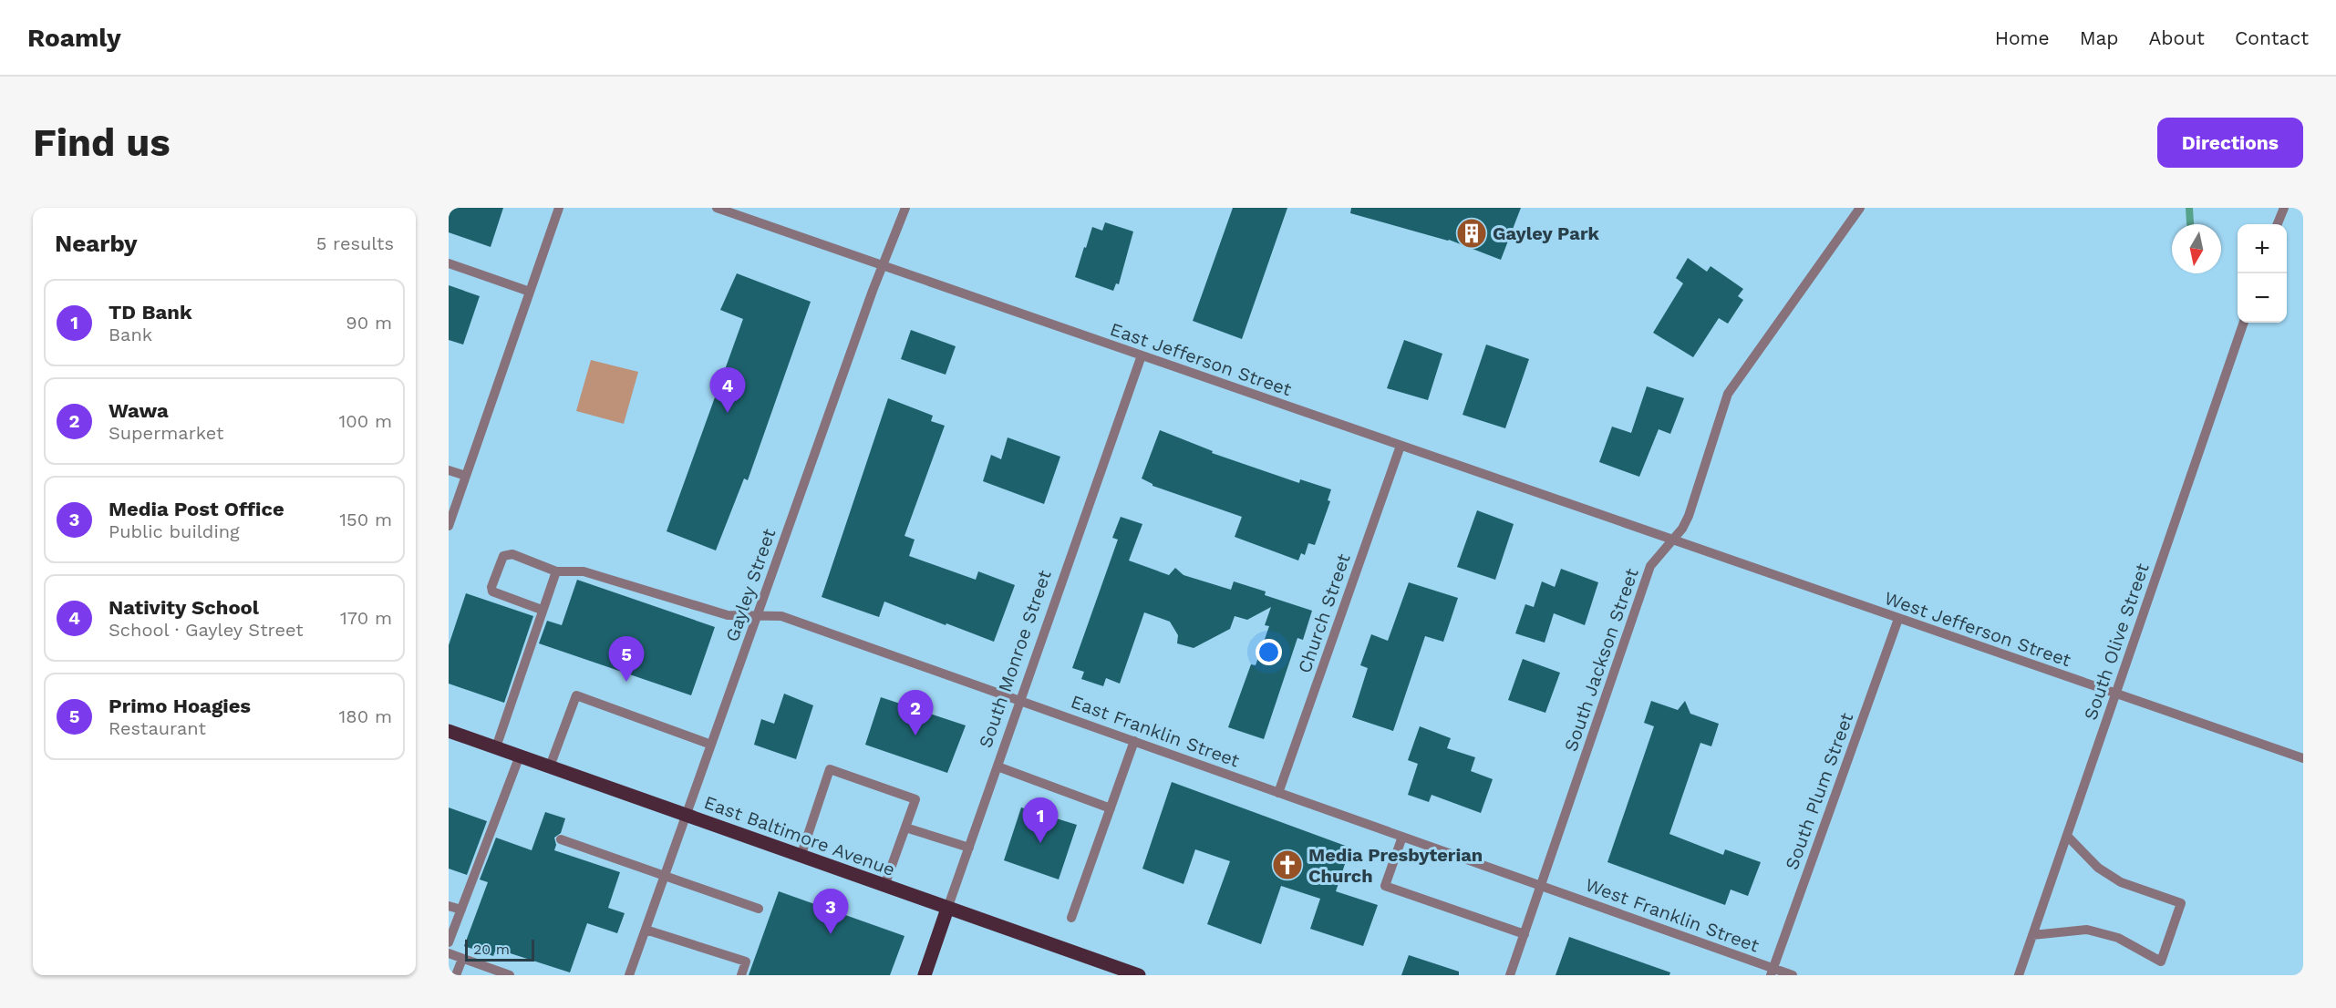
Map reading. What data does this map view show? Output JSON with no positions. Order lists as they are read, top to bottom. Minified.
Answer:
{"streets":{"main road":["South Monroe Street","East Baltimore Avenue"],"street":["East Jefferson Street","Gayley Street","Church Street","West Jefferson Street","South Olive Street","South Jackson Street","East Franklin Street","South Plum Street","West Franklin Street"]},"crossings":[["East Jefferson Street","Gayley Street"],["East Jefferson Street","Church Street"],["East Jefferson Street","West Jefferson Street"],["East Jefferson Street","South Monroe Street"],["East Jefferson Street","South Jackson Street"],["Gayley Street","East Franklin Street"],["Gayley Street","East Baltimore Avenue"],["Church Street","East Franklin Street"],["West Jefferson Street","South Olive Street"],["West Jefferson Street","South Jackson Street"],["West Jefferson Street","South Plum Street"],["South Monroe Street","East Franklin Street"],["South Monroe Street","East Baltimore Avenue"],["South Jackson Street","East Franklin Street"],["South Jackson Street","West Franklin Street"],["East Franklin Street","West Franklin Street"],["South Plum Street","West Franklin Street"]],"places":{"building":["Gayley Park"],"church":["Media Presbyterian Church"]},"scale_bar":"20 m","north":"bottom","page":{"header":"Roamly","nav":["Home","Map","About","Contact"],"buttons":"Directions","title":"Find us","heading":["Nearby","5 results"],"map_buttons":["+","−"],"list":[{"mark":"1","name":"TD Bank","note":"Bank","value":"90 m"},{"mark":"2","name":"Wawa","note":"Supermarket","value":"100 m"},{"mark":"3","name":"Media Post Office","note":"Public building","value":"150 m"},{"mark":"4","name":"Nativity School","note":"School · Gayley Street","value":"170 m"},{"mark":"5","name":"Primo Hoagies","note":"Restaurant","value":"180 m"}],"pins":["4","5","2","1","3"],"scale":"20 m"}}
